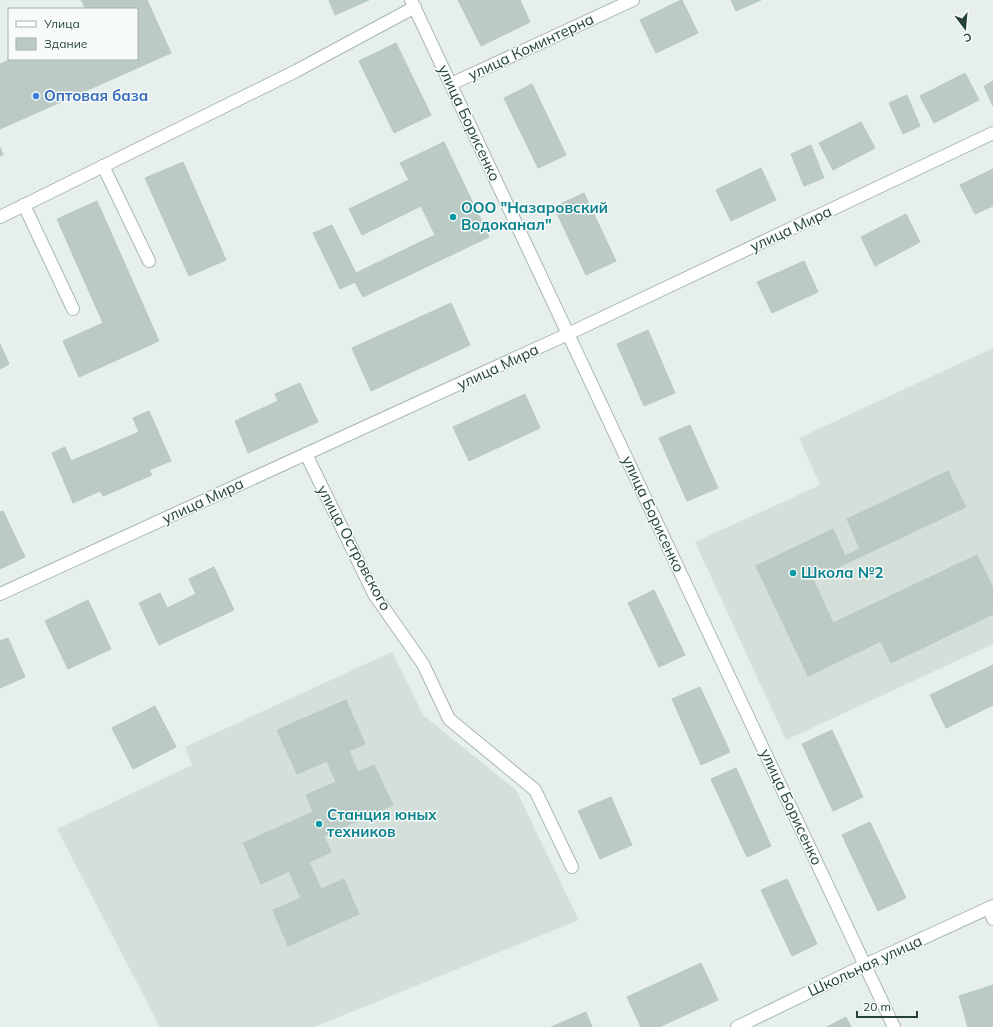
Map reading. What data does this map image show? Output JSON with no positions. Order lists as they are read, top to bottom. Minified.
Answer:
{"streets":{"street":["улица Коминтерна","улица Борисенко","улица Мира","улица Островского","Школьная улица"]},"crossings":[["улица Коминтерна","улица Борисенко"],["улица Борисенко","улица Мира"],["улица Борисенко","Школьная улица"],["улица Мира","улица Островского"]],"places":["Оптовая база","ООО \"Назаровский Водоканал\"","Школа №2","Станция юных техников"],"legend":["Улица","Здание"],"scale_bar":"20 m","north":"bottom"}
